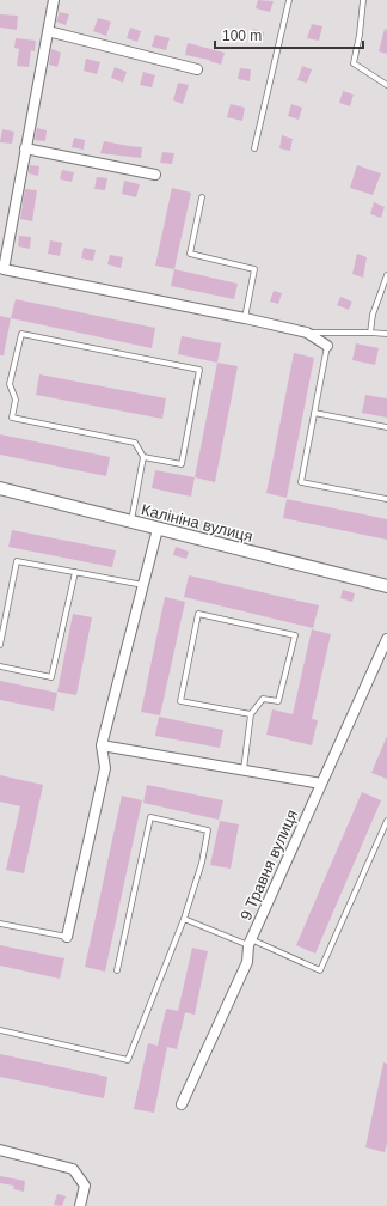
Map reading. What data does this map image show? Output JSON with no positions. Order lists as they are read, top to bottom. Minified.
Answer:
{"streets":{"street":["Калініна вулиця","9 Травня вулиця"]},"scale_bar":"100 m"}
